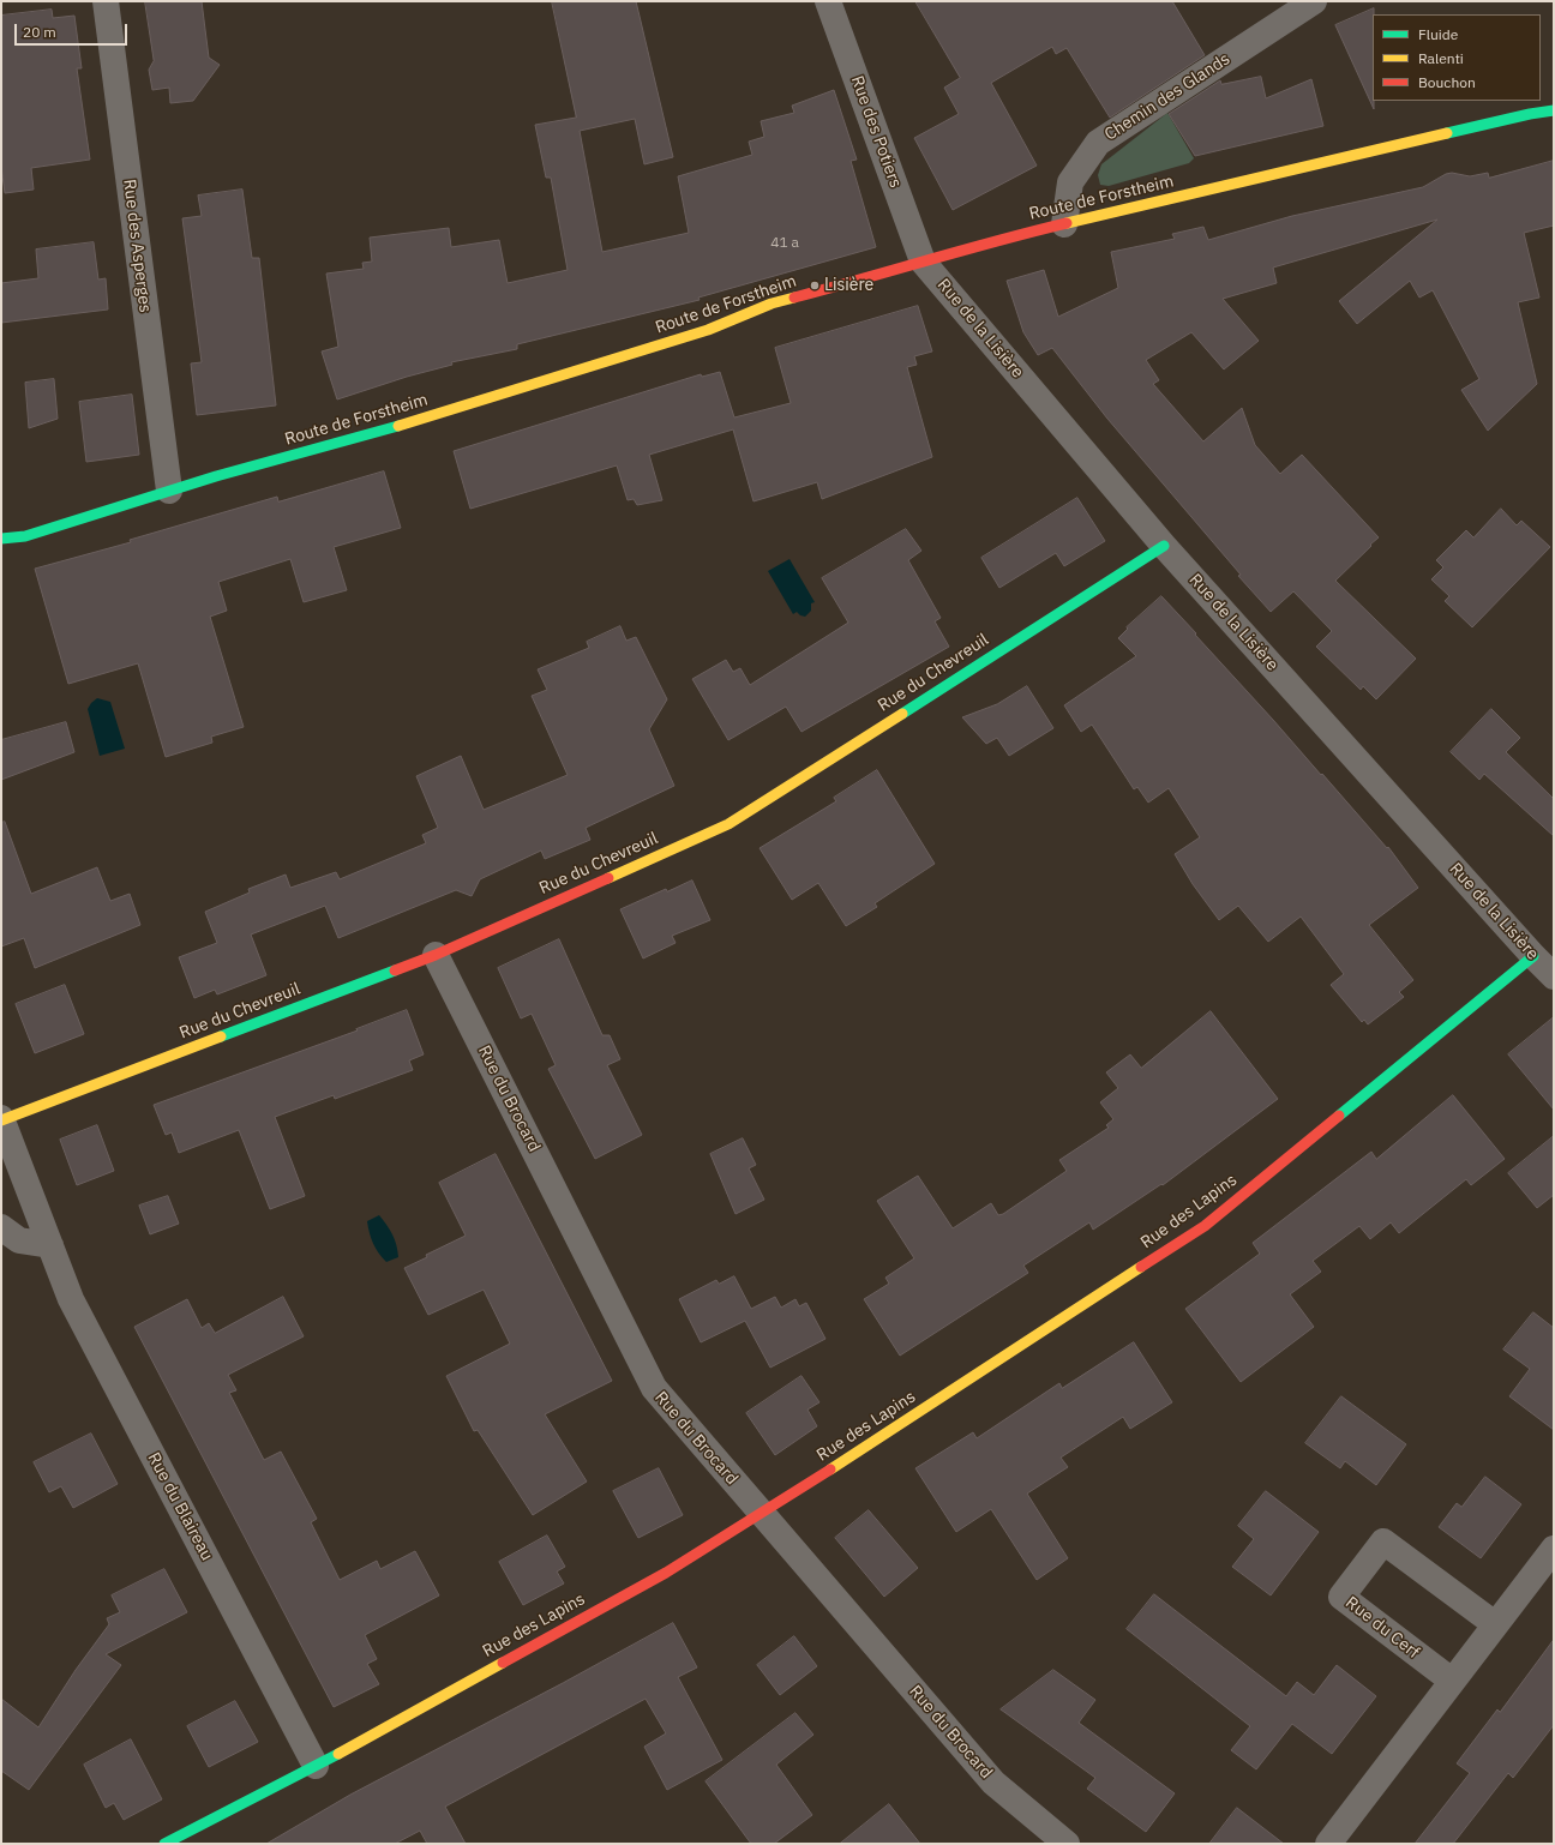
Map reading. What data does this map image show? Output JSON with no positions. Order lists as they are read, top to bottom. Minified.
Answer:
{"streets":{"street":["Chemin des Glands","Rue des Potiers","Route de Forstheim","Rue des Asperges","Rue de la Lisière","Rue du Chevreuil","Rue du Brocard","Rue des Lapins","Rue du Blaireau","Rue du Cerf"]},"crossings":[["Chemin des Glands","Route de Forstheim"],["Rue des Potiers","Route de Forstheim"],["Rue des Potiers","Rue de la Lisière"],["Route de Forstheim","Rue des Asperges"],["Route de Forstheim","Rue de la Lisière"],["Rue de la Lisière","Rue du Chevreuil"],["Rue de la Lisière","Rue des Lapins"],["Rue du Chevreuil","Rue du Brocard"],["Rue du Chevreuil","Rue du Blaireau"],["Rue du Brocard","Rue des Lapins"],["Rue des Lapins","Rue du Blaireau"]],"places":["Lisière"],"house_numbers":["41 a"],"legend":["Fluide","Ralenti","Bouchon"],"scale_bar":"20 m"}
